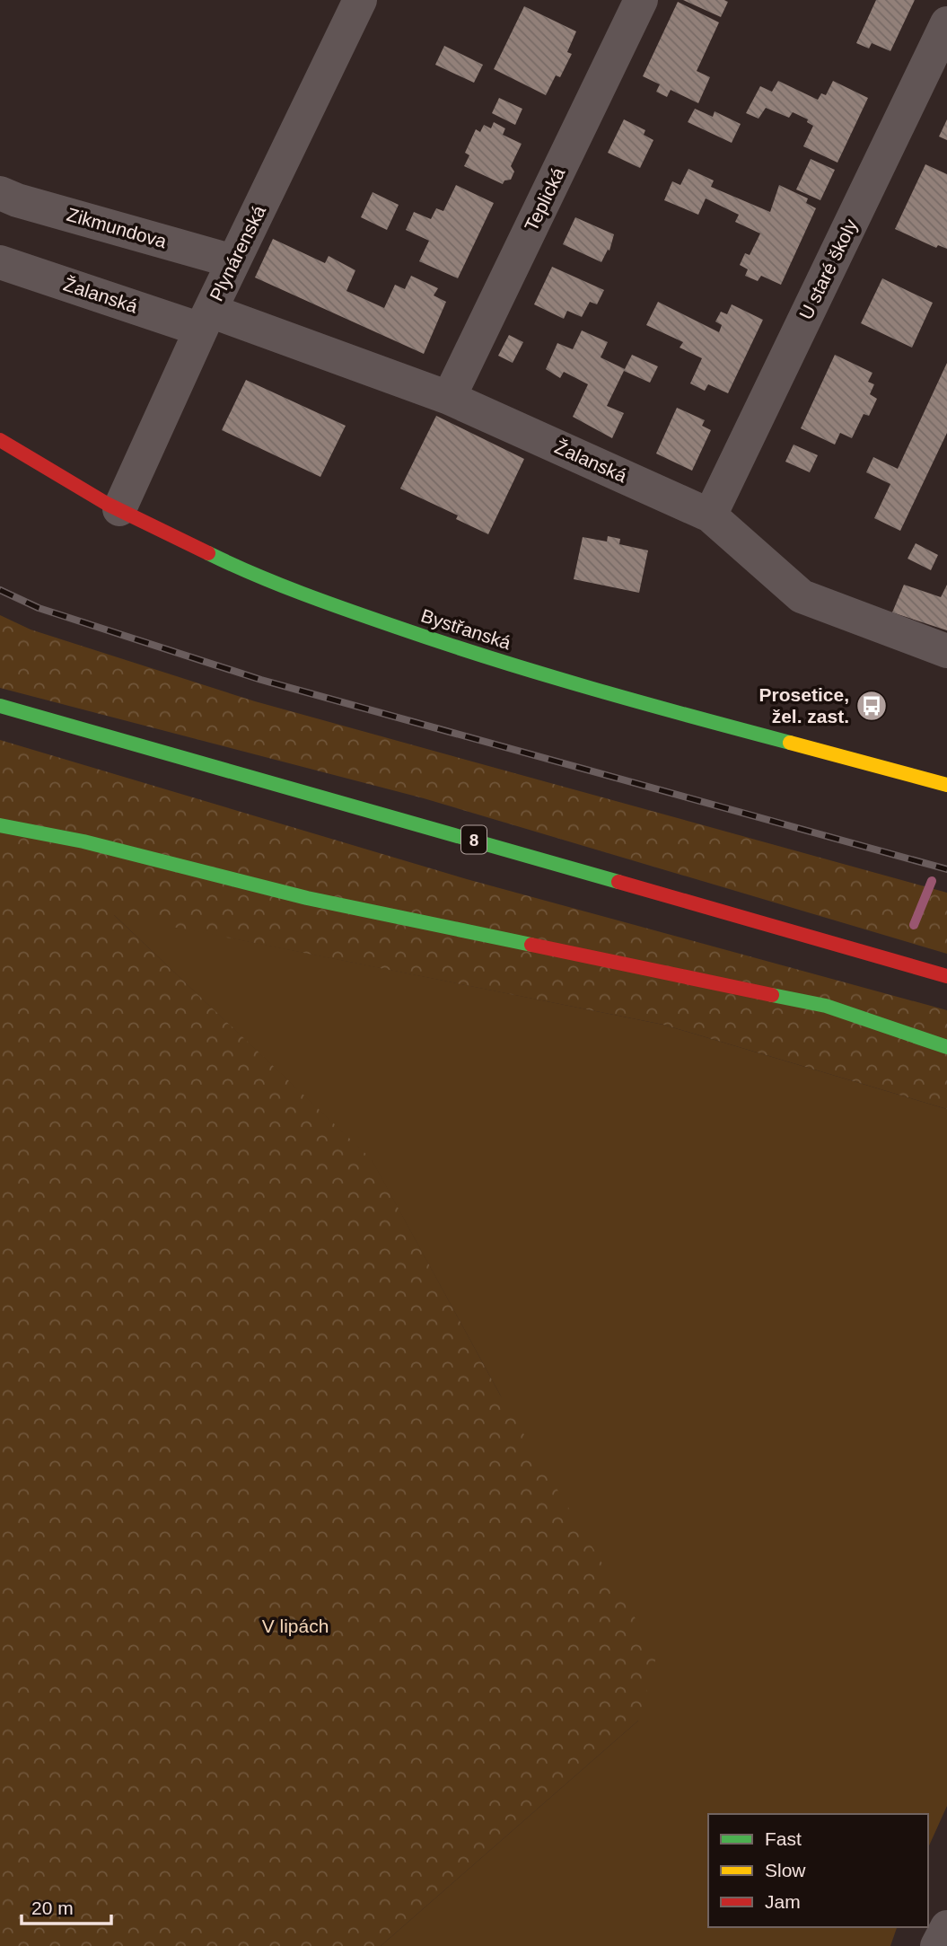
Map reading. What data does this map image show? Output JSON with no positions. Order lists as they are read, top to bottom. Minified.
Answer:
{"streets":{"street":["Teplická","Zikmundova","Plynárenská","U staré školy","Žalanská","Bystřanská","8"]},"crossings":[["Teplická","Žalanská"],["Zikmundova","Plynárenská"],["Plynárenská","Žalanská"],["Plynárenská","Bystřanská"],["U staré školy","Žalanská"]],"parks":["V lipách"],"places":{"bus stop":["Prosetice, žel. zast."]},"legend":["Fast","Slow","Jam"],"scale_bar":"20 m"}
